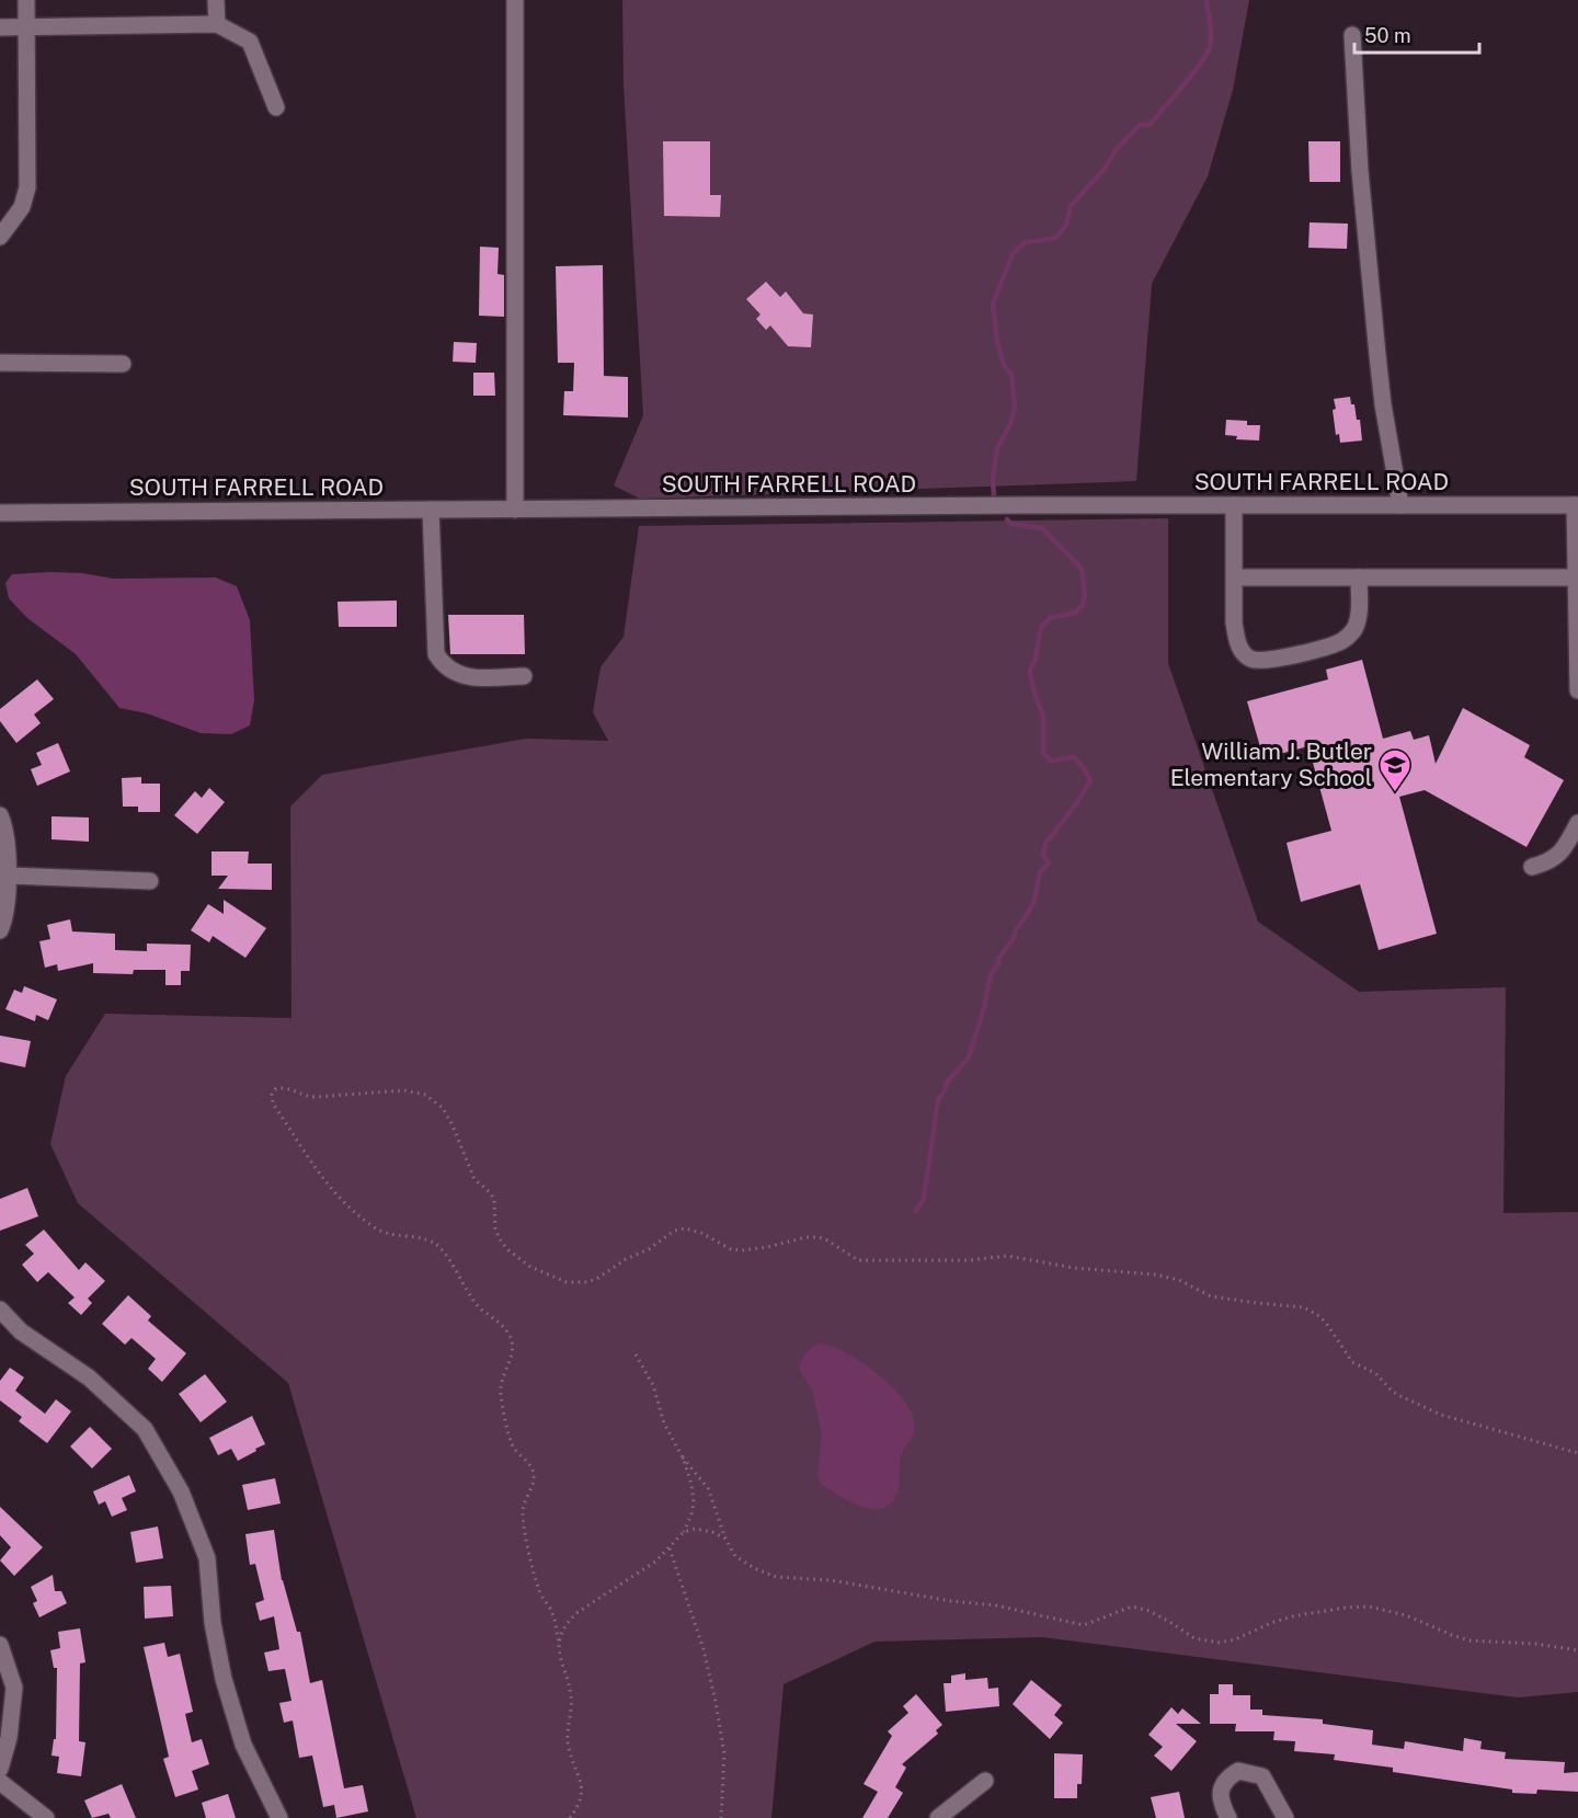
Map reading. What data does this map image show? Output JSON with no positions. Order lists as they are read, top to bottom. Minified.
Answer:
{"streets":{"street":["SOUTH FARRELL ROAD"]},"places":{"school or university":["William J. Butler Elementary School"]},"scale_bar":"50 m"}
